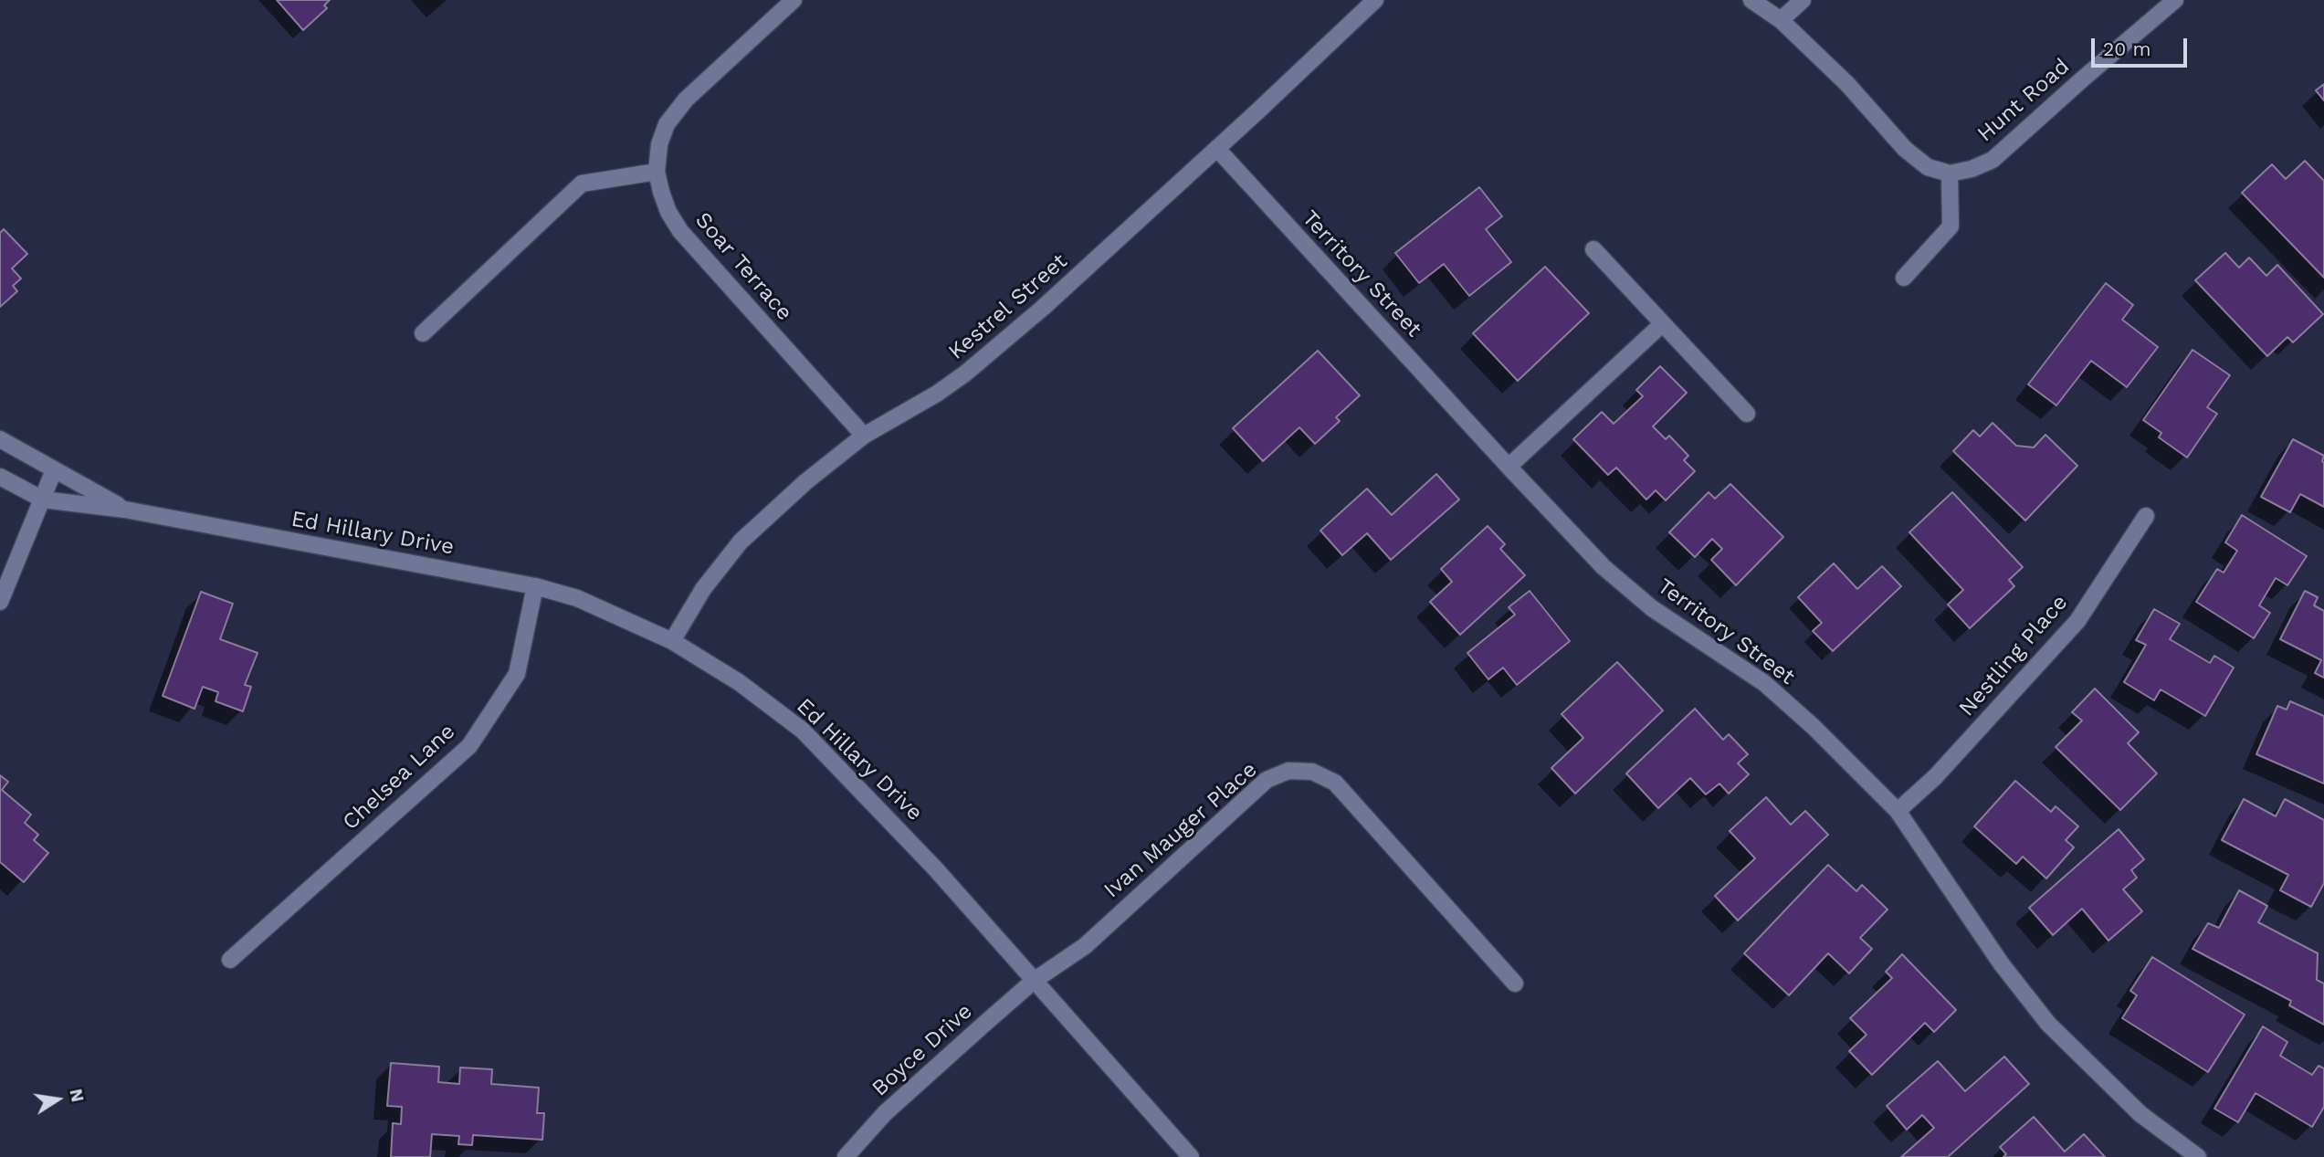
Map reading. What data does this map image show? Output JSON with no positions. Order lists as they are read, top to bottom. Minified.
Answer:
{"streets":{"street":["Hunt Road","Soar Terrace","Territory Street","Kestrel Street","Ed Hillary Drive","Nestling Place","Chelsea Lane","Ivan Mauger Place","Boyce Drive"]},"crossings":[["Soar Terrace","Kestrel Street"],["Territory Street","Kestrel Street"],["Territory Street","Nestling Place"],["Kestrel Street","Ed Hillary Drive"],["Ed Hillary Drive","Chelsea Lane"],["Ed Hillary Drive","Ivan Mauger Place"],["Ed Hillary Drive","Boyce Drive"],["Ivan Mauger Place","Boyce Drive"]],"scale_bar":"20 m","north":"right"}
